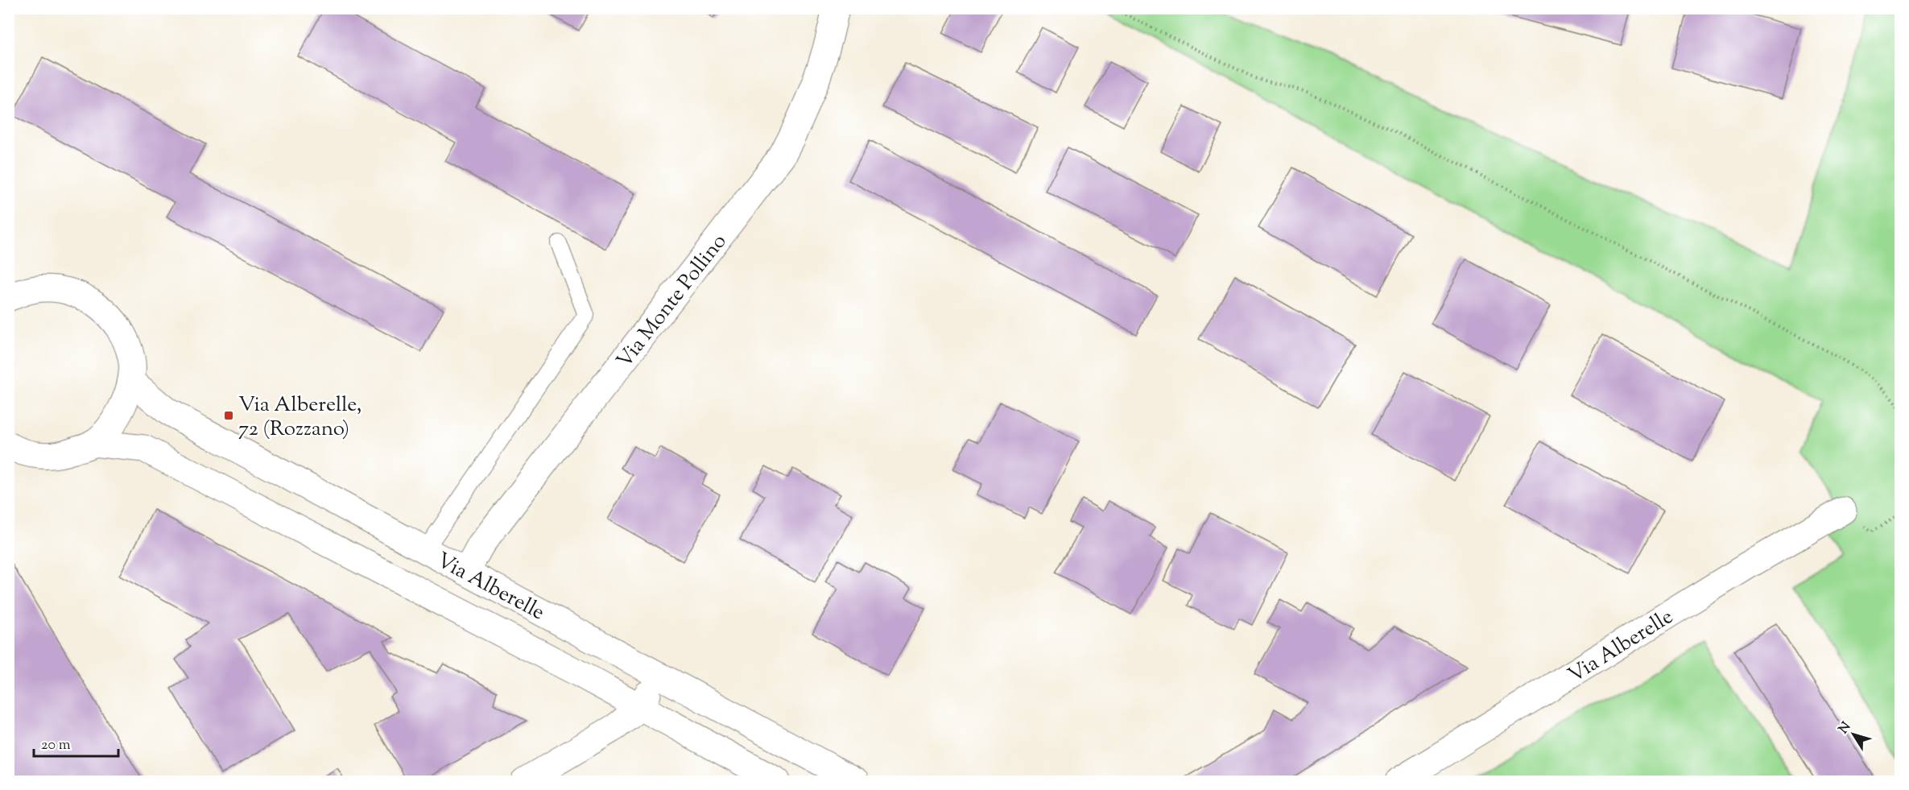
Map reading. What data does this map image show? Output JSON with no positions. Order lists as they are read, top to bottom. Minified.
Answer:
{"streets":{"street":["Via Monte Pollino","Via Alberelle"]},"crossings":[["Via Monte Pollino","Via Alberelle"]],"places":{"transit":["Via Alberelle, 72 (Rozzano)"]},"scale_bar":"20 m","north":"top left"}
